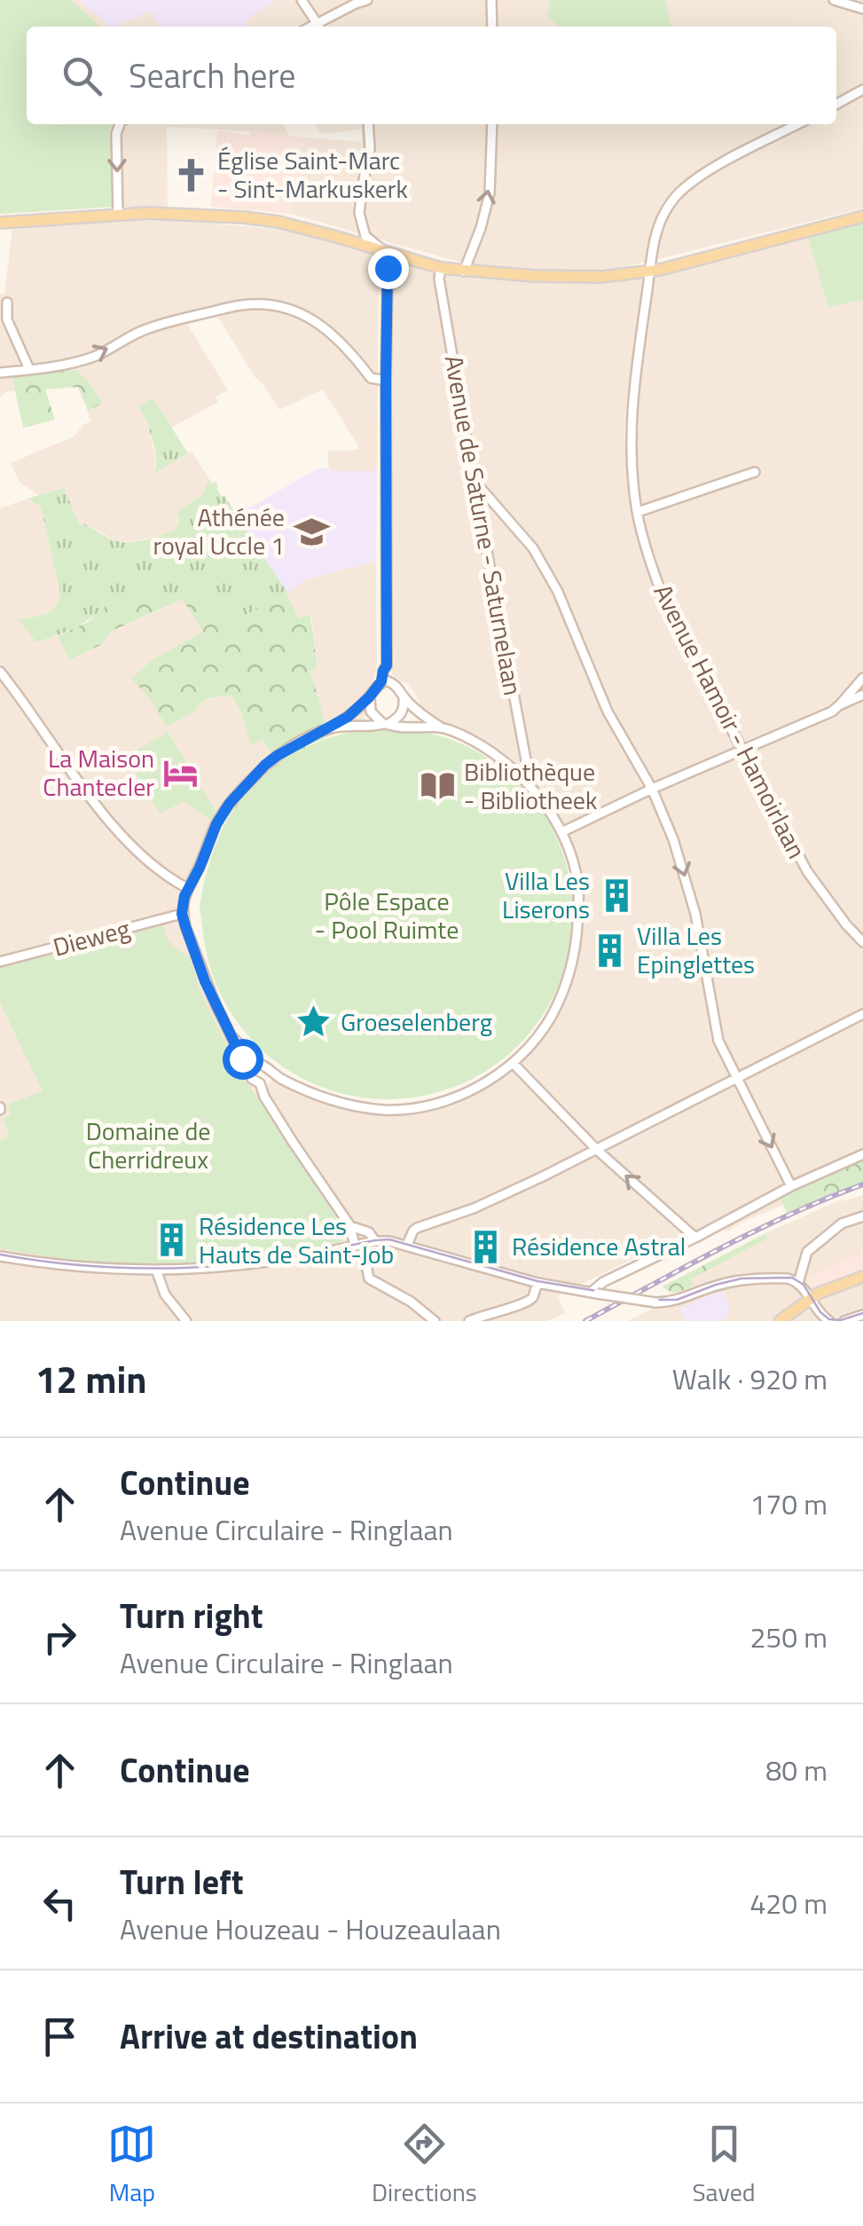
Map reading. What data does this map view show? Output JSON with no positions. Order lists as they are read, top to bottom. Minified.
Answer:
{"streets":{"street":["Avenue de Saturne - Saturnelaan","Avenue Hamoir - Hamoirlaan","Dieweg"]},"parks":["Pôle Espace - Pool Ruimte","Domaine de Cherridreux"],"places":{"church":["Église Saint-Marc - Sint-Markuskerk"],"school or university":["Athénée royal Uccle 1"],"hotel":["La Maison Chantecler"],"library":["Bibliothèque - Bibliotheek"],"building":["Villa Les Liserons","Villa Les Epinglettes","Résidence Les Hauts de Saint-Job","Résidence Astral"],"place":["Groeselenberg"]},"page":{"search":"Search here","heading":["12 min","Walk · 920 m"],"list":[["Continue","Avenue Circulaire - Ringlaan","170 m"],["Turn right","Avenue Circulaire - Ringlaan","250 m"],["Continue","80 m"],["Turn left","Avenue Houzeau - Houzeaulaan","420 m"],"Arrive at destination"],"nav":["Map","Directions","Saved"]}}
